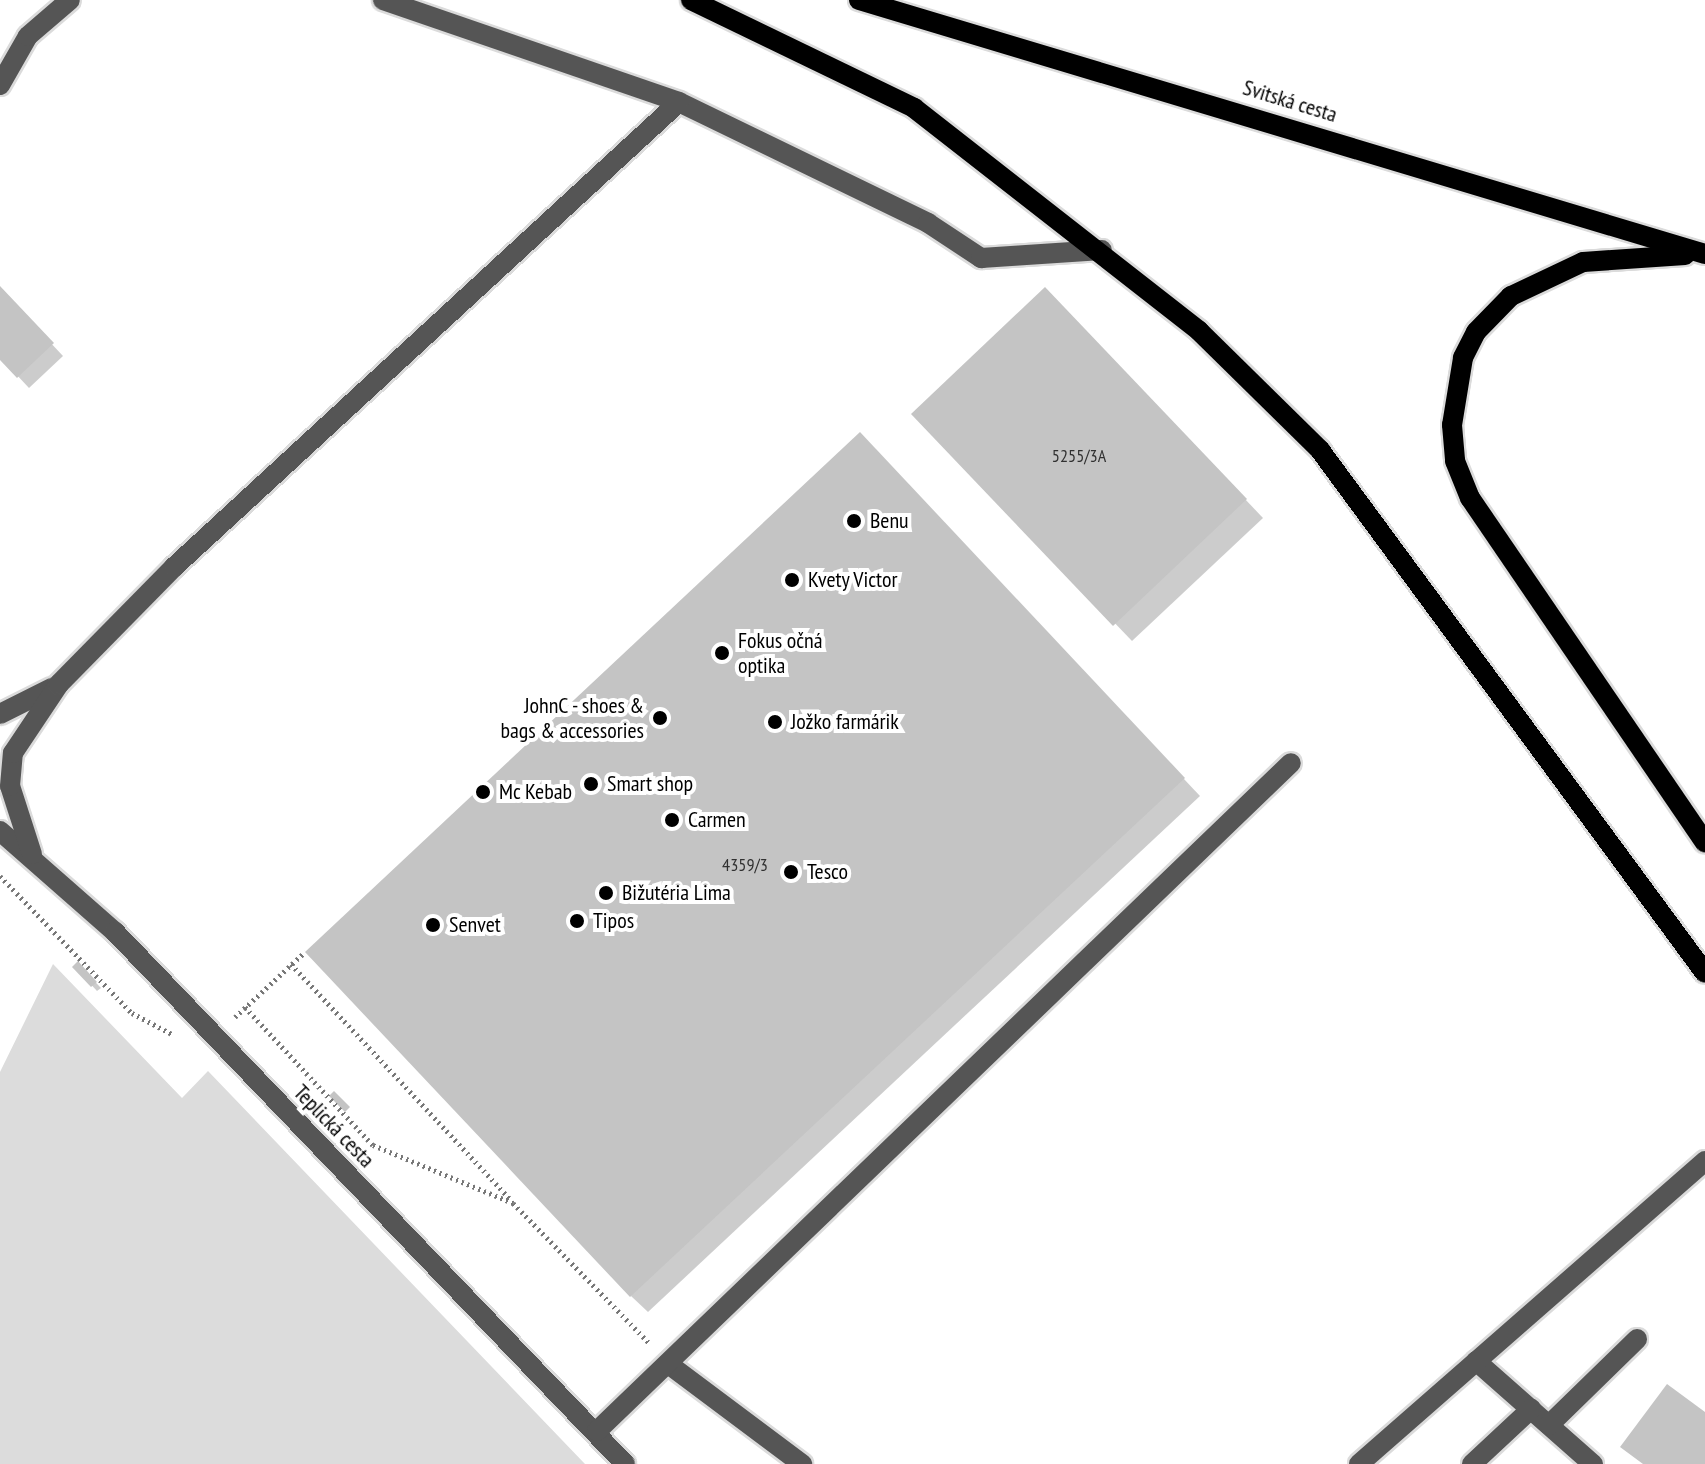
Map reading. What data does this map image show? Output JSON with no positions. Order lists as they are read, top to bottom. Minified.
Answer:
{"streets":{"main road":["Svitská cesta"],"street":["Teplická cesta"]},"places":["Benu","Kvety Victor","Fokus očná optika","JohnC - shoes & bags & accessories","Jožko farmárik","Smart shop","Mc Kebab","Carmen","Tesco","Bižutéria Lima","Tipos","Senvet"],"house_numbers":["5255/3A","4359/3"]}
